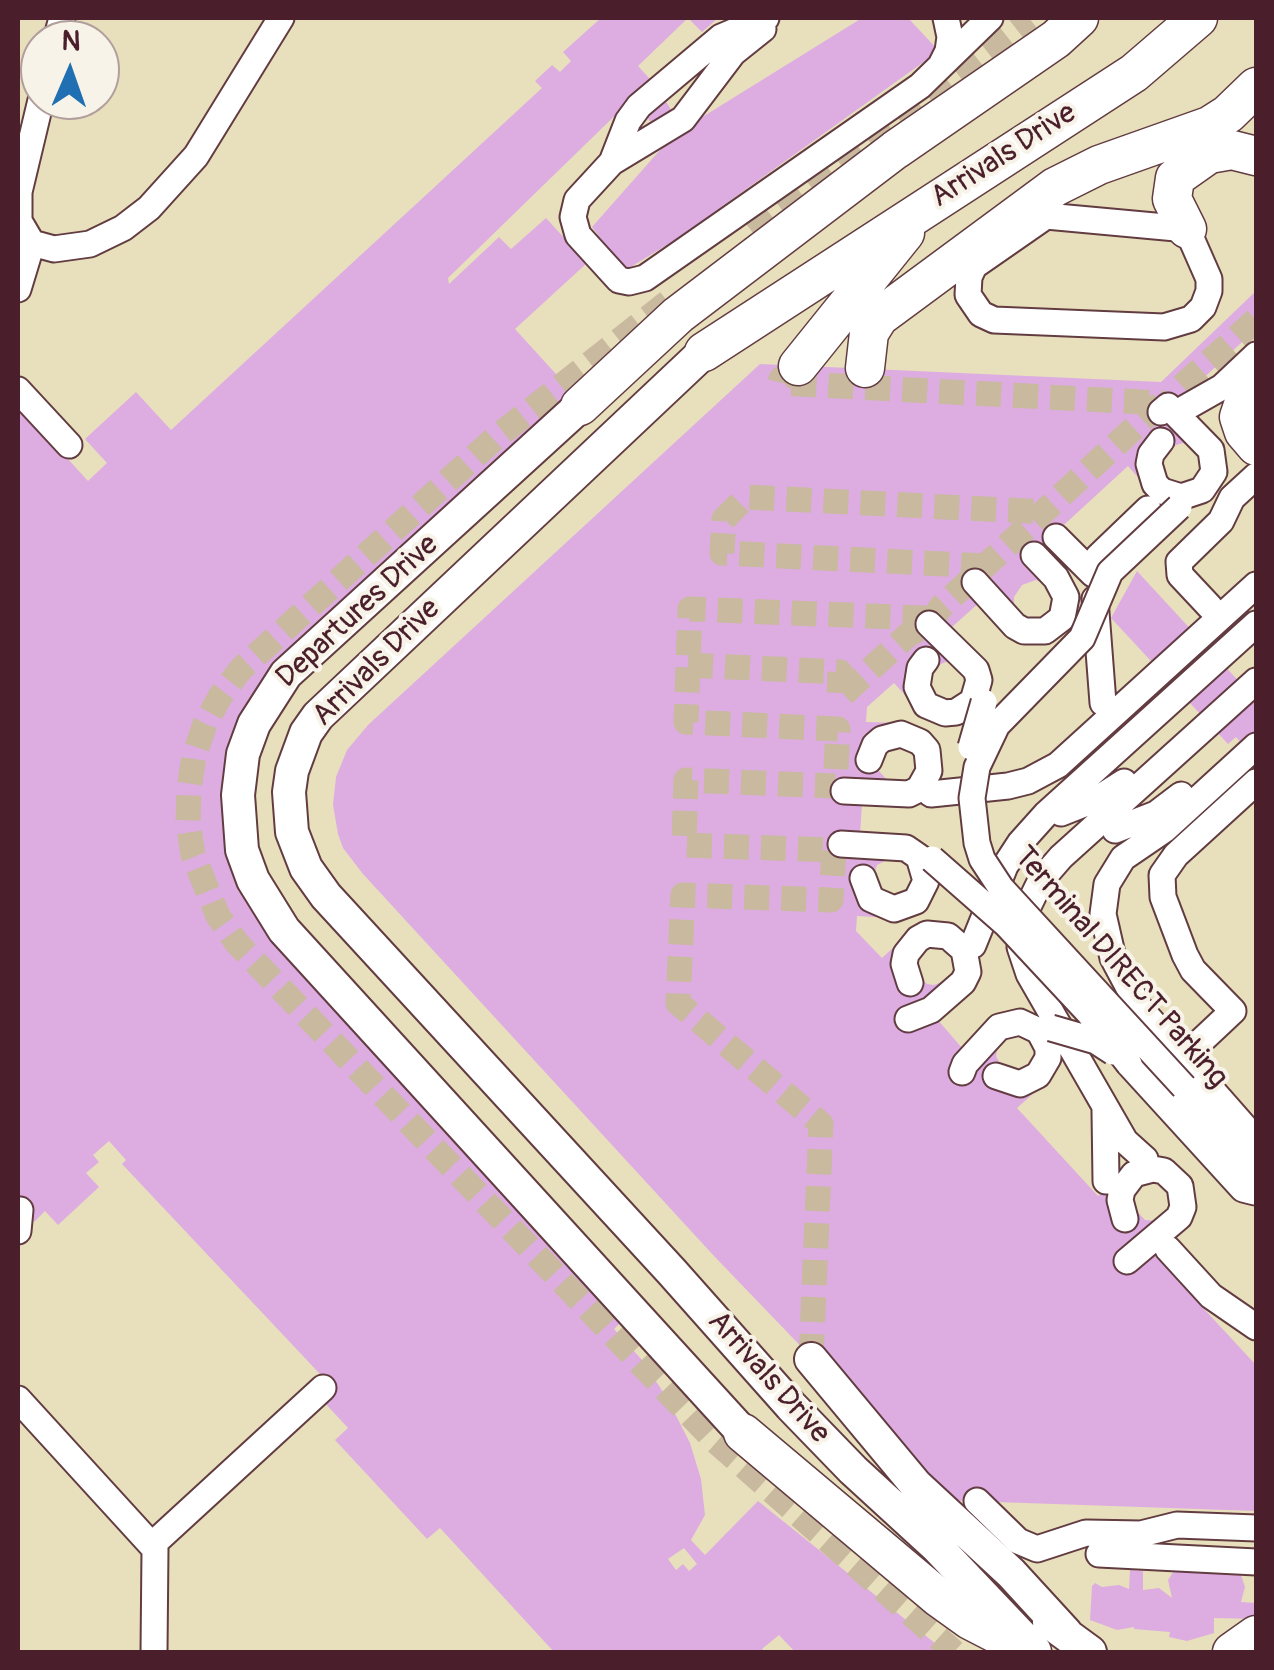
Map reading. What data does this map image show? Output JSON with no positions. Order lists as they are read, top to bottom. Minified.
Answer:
{"streets":{"highway":["Arrivals Drive","Departures Drive"],"lane":["Terminal DIRECT Parking"]},"north":"top"}
